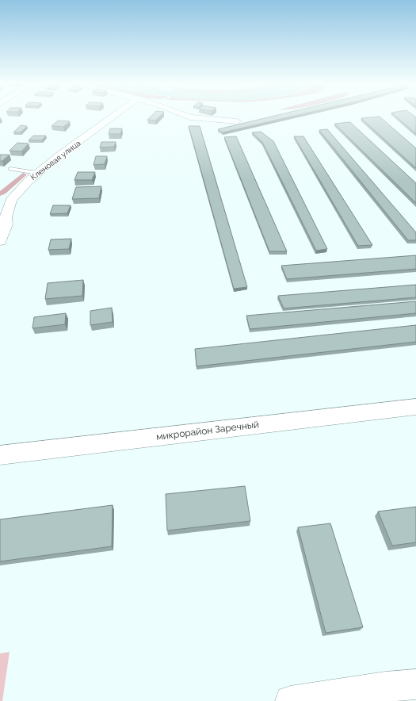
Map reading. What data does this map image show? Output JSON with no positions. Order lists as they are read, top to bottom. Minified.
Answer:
{"streets":{"street":["Кленовая улица","микрорайон Заречный"]}}
